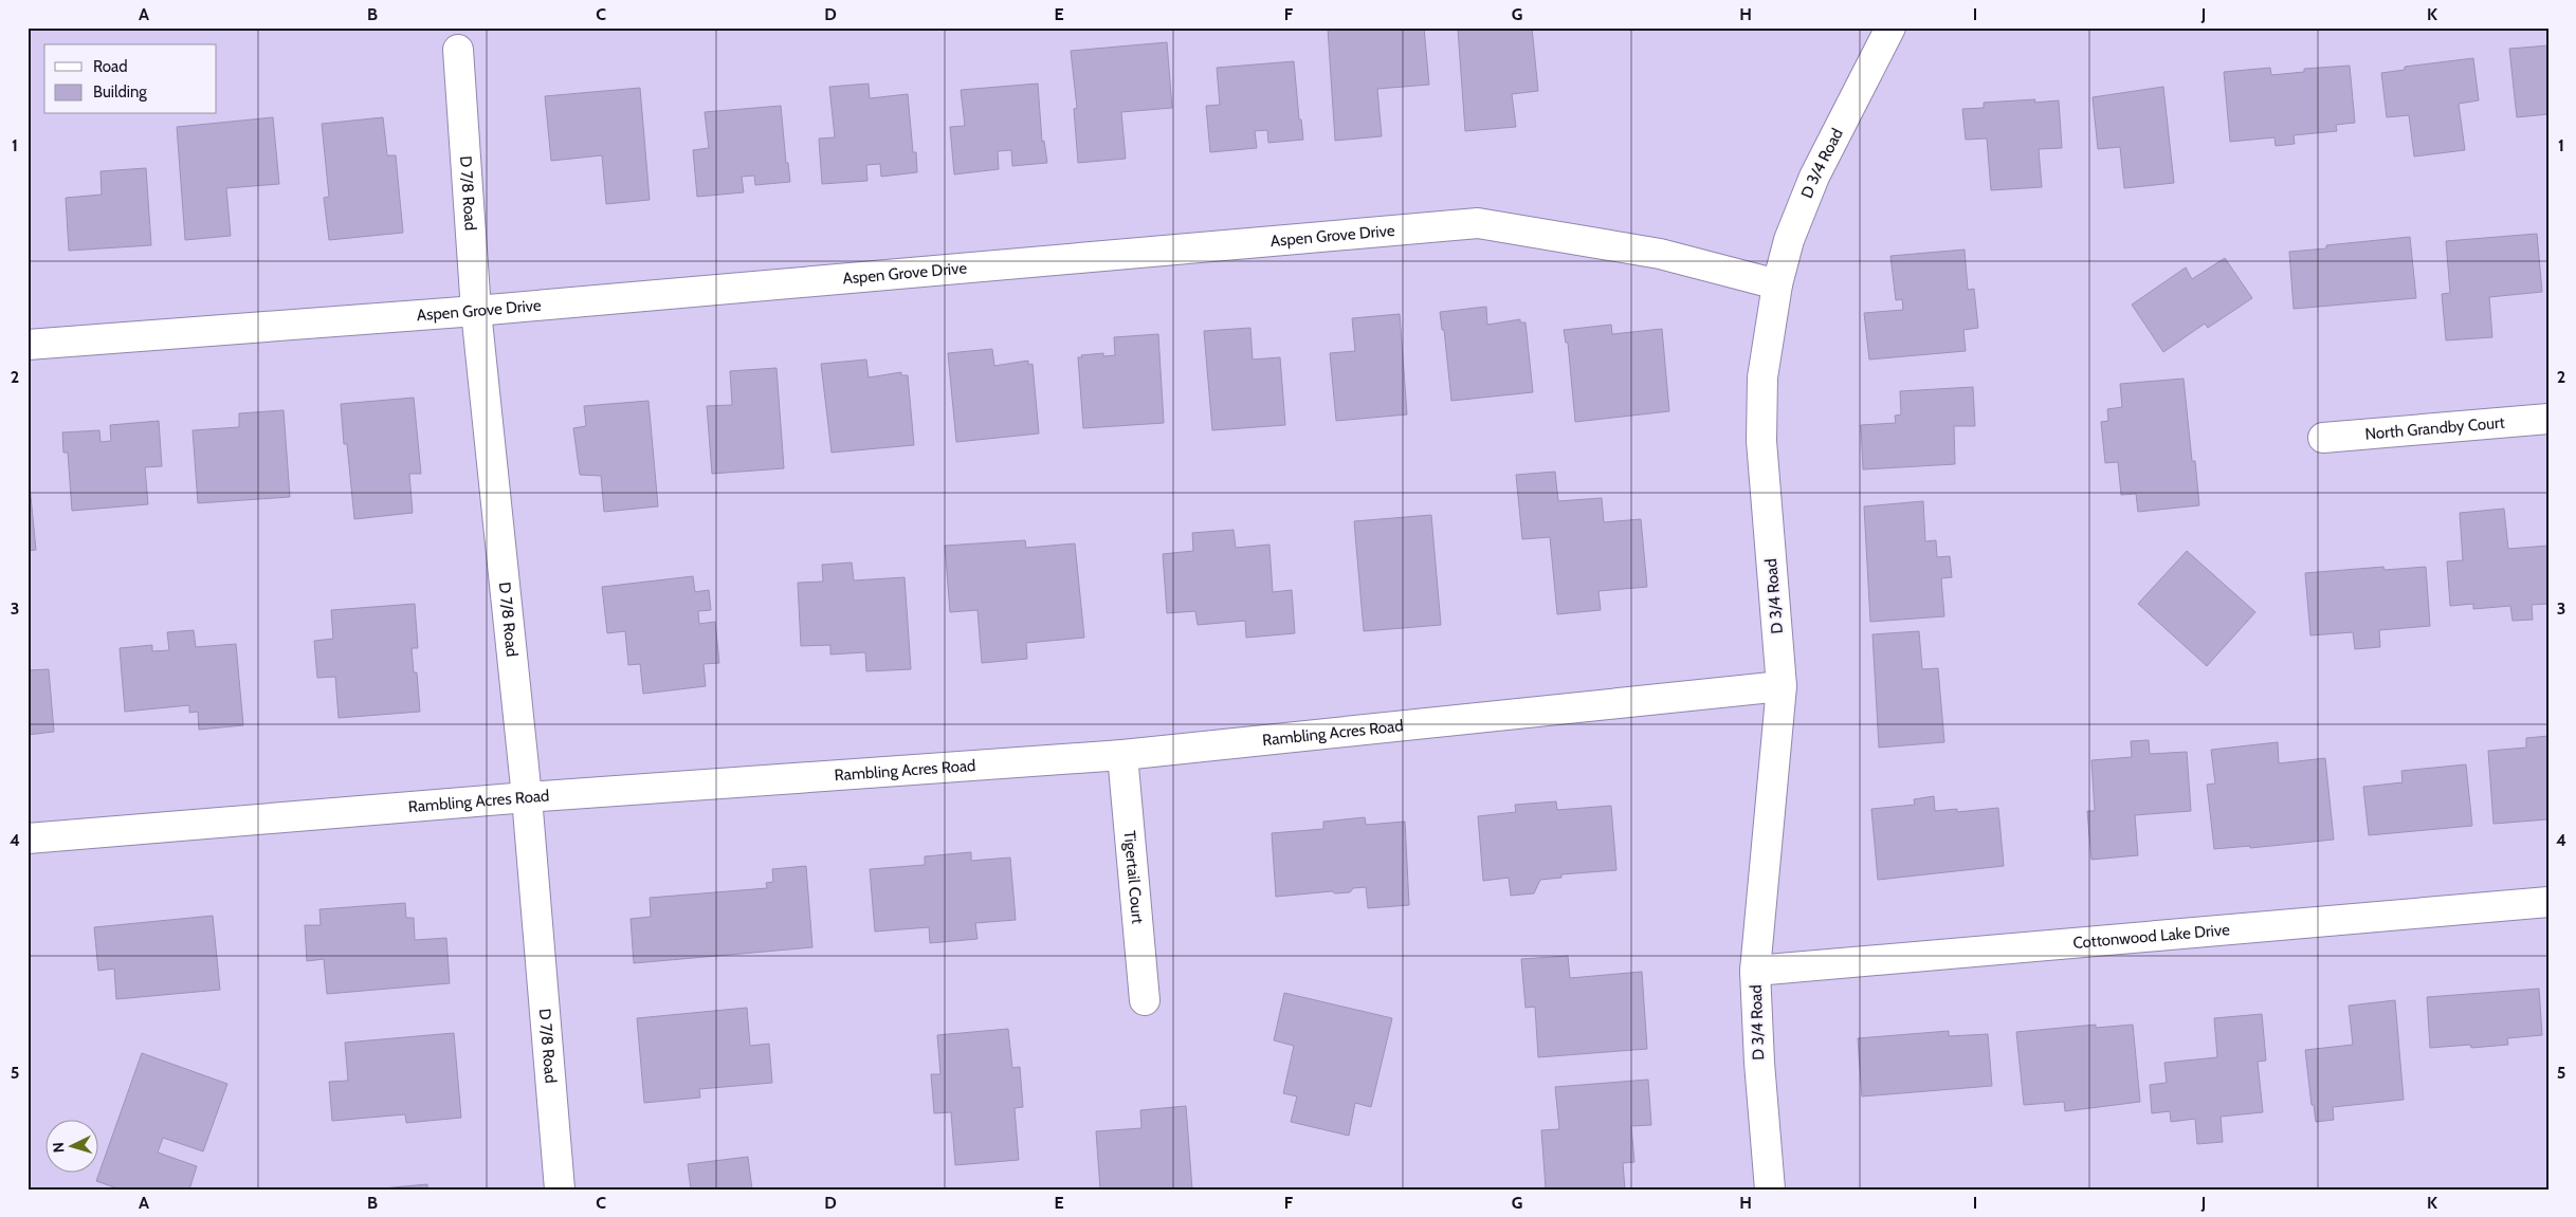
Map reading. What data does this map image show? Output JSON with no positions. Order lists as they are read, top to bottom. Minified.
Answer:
{"streets":{"street":["D 3/4 Road","D 7/8 Road","Aspen Grove Drive","North Grandby Court","Rambling Acres Road","Tigertail Court","Cottonwood Lake Drive"]},"crossings":[["D 3/4 Road","Aspen Grove Drive"],["D 3/4 Road","Rambling Acres Road"],["D 3/4 Road","Cottonwood Lake Drive"],["D 7/8 Road","Aspen Grove Drive"],["D 7/8 Road","Rambling Acres Road"],["Rambling Acres Road","Tigertail Court"]],"legend":["Road","Building"],"north":"left","grid":{"columns":["A","B","C","D","E","F","G","H","I","J","K"],"rows":["1","2","3","4","5"]}}
